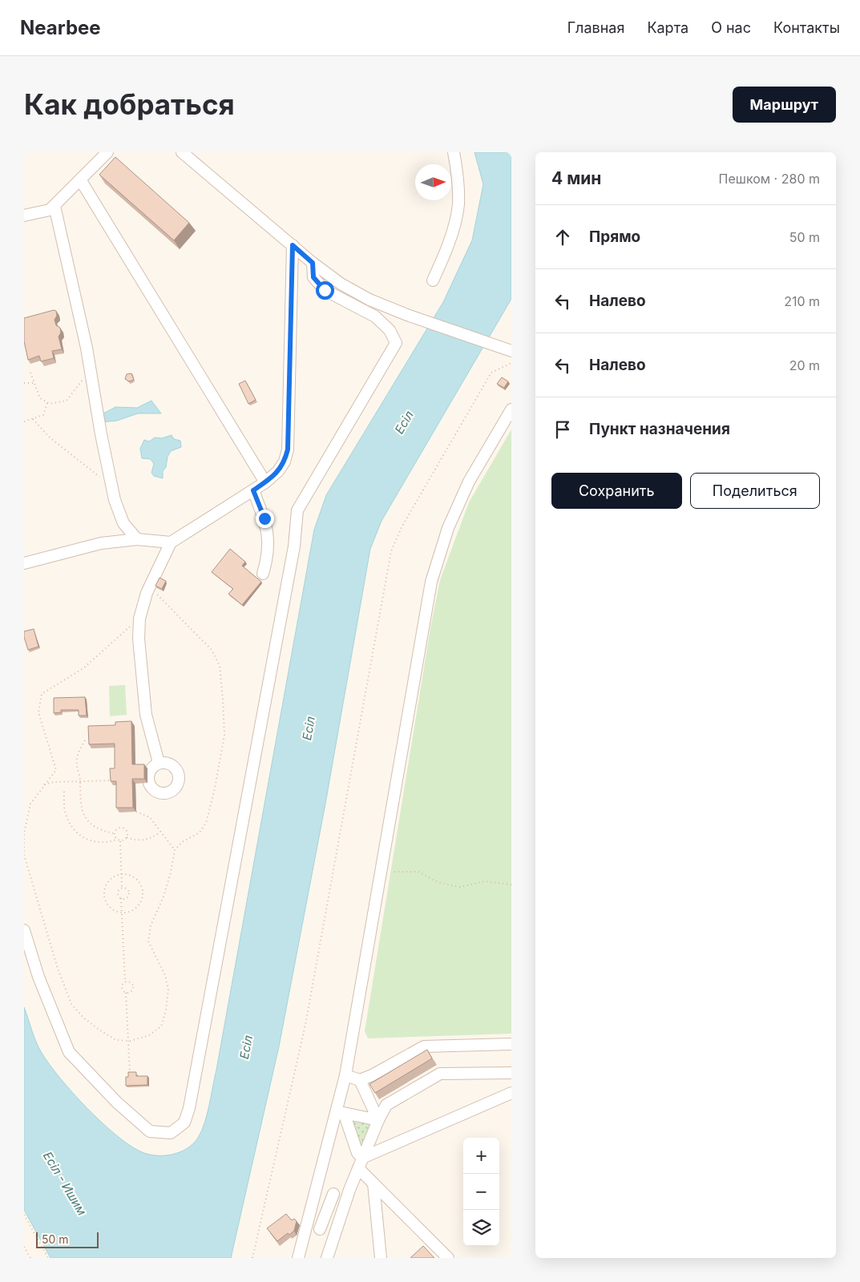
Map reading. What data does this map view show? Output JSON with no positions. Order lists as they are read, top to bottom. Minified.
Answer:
{"water":["Есіл","Есіл - Ишим"],"scale_bar":"50 m","north":"right","page":{"header":"Nearbee","nav":["Главная","Карта","О нас","Контакты"],"buttons":["Маршрут",["Сохранить","Поделиться"]],"title":"Как добраться","heading":["4 мин","Пешком · 280 m"],"list":[["Прямо","50 m"],["Налево","210 m"],["Налево","20 m"],"Пункт назначения"],"map_buttons":["+","−"],"scale":"50 m"}}
